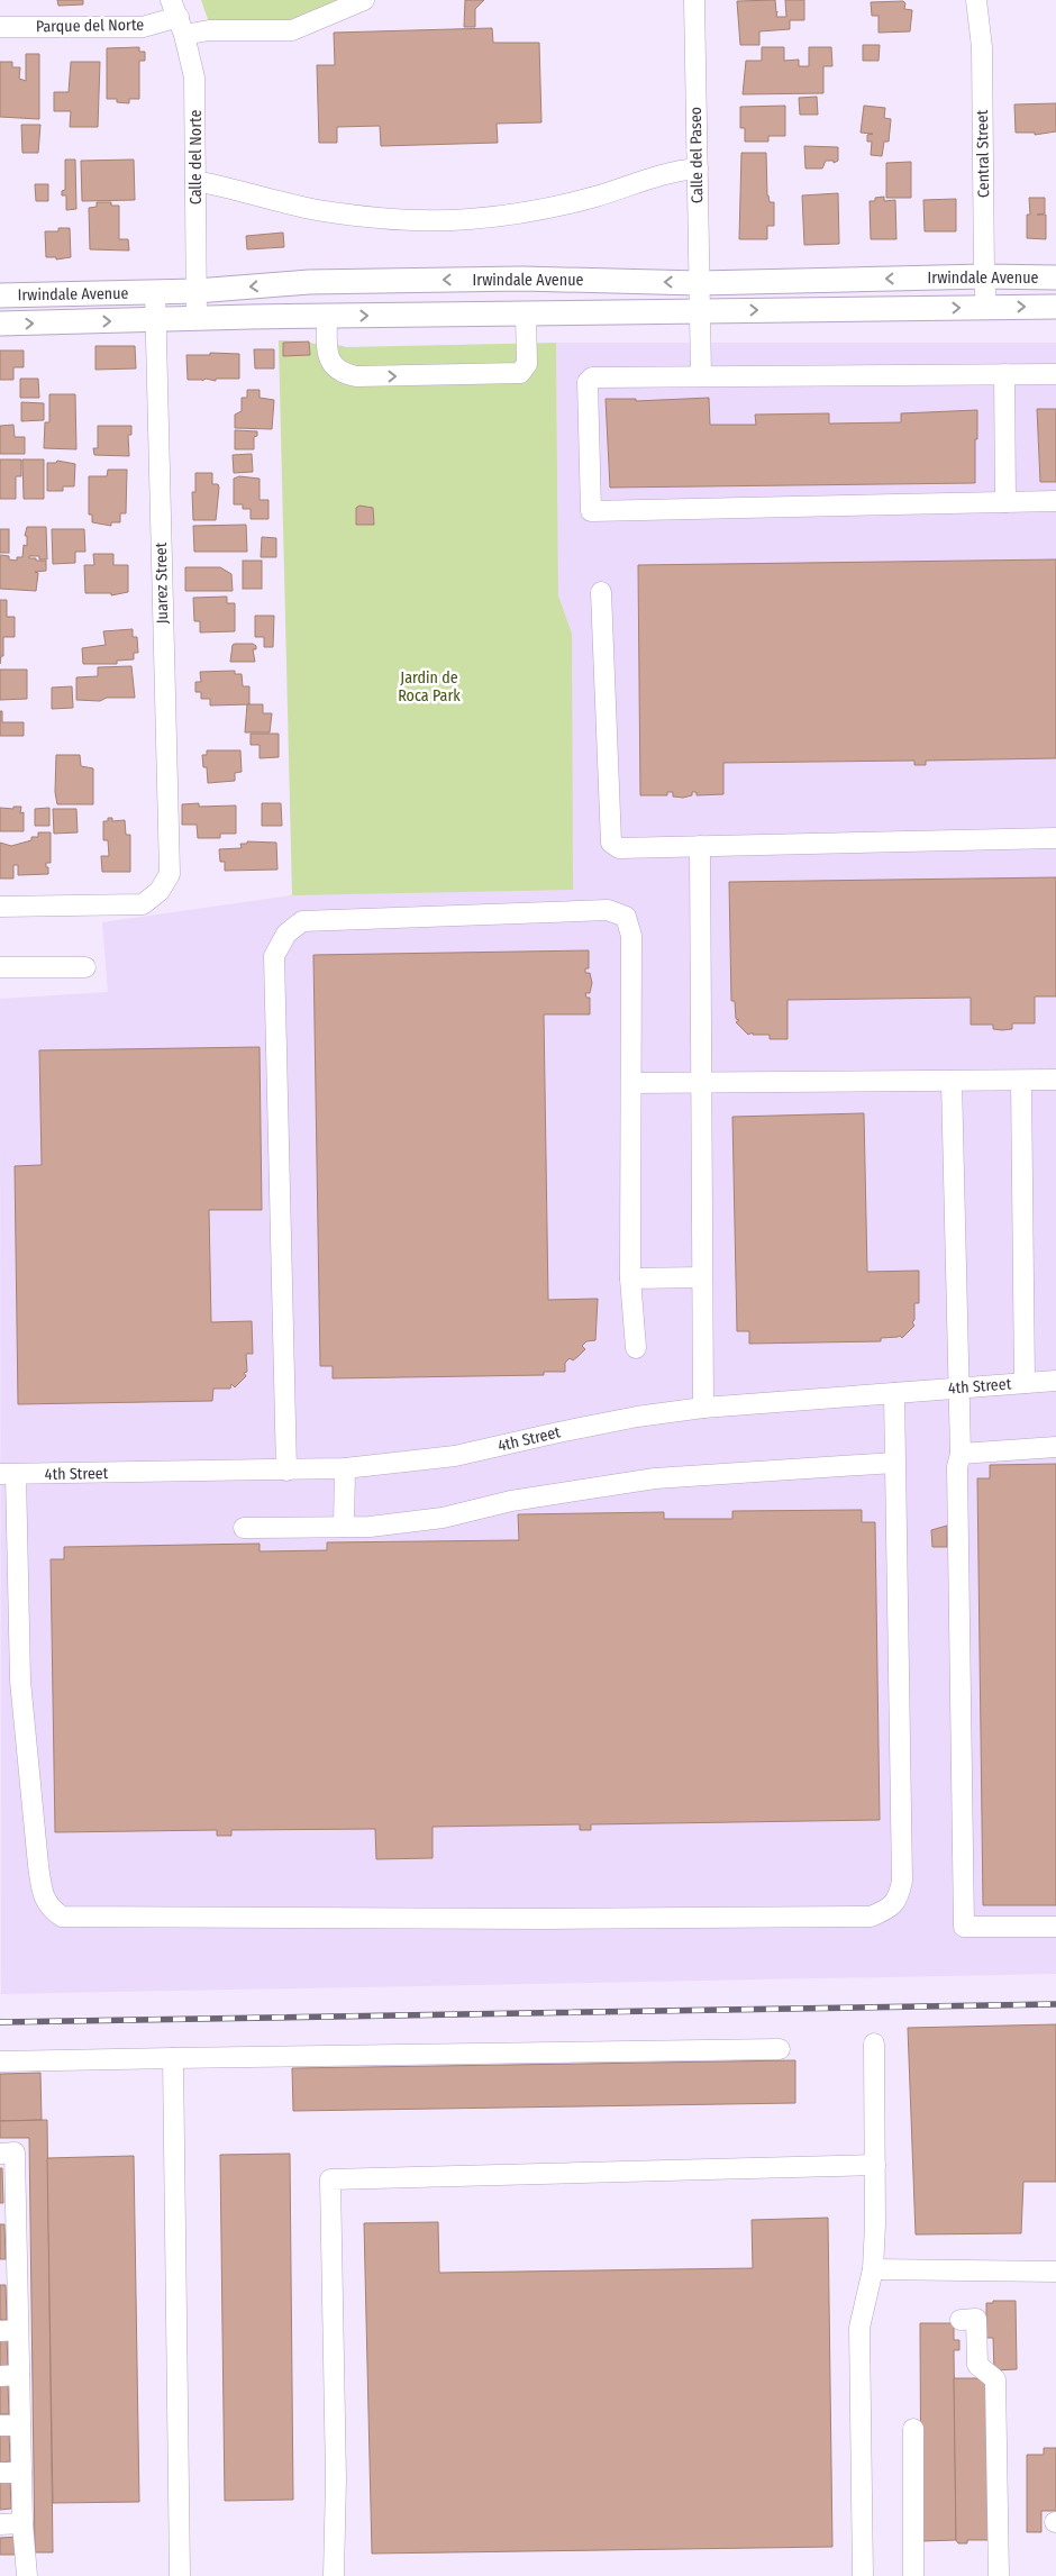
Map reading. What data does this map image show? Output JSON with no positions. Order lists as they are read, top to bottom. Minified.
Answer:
{"streets":{"main road":["Irwindale Avenue"],"street":["Parque del Norte","Central Street","Calle del Paseo","Calle del Norte","Juarez Street","4th Street"]},"crossings":[["Parque del Norte","Calle del Norte"],["Central Street","Irwindale Avenue"],["Calle del Paseo","Irwindale Avenue"],["Calle del Norte","Irwindale Avenue"],["Irwindale Avenue","Juarez Street"]],"parks":["Jardin de Roca Park"]}
